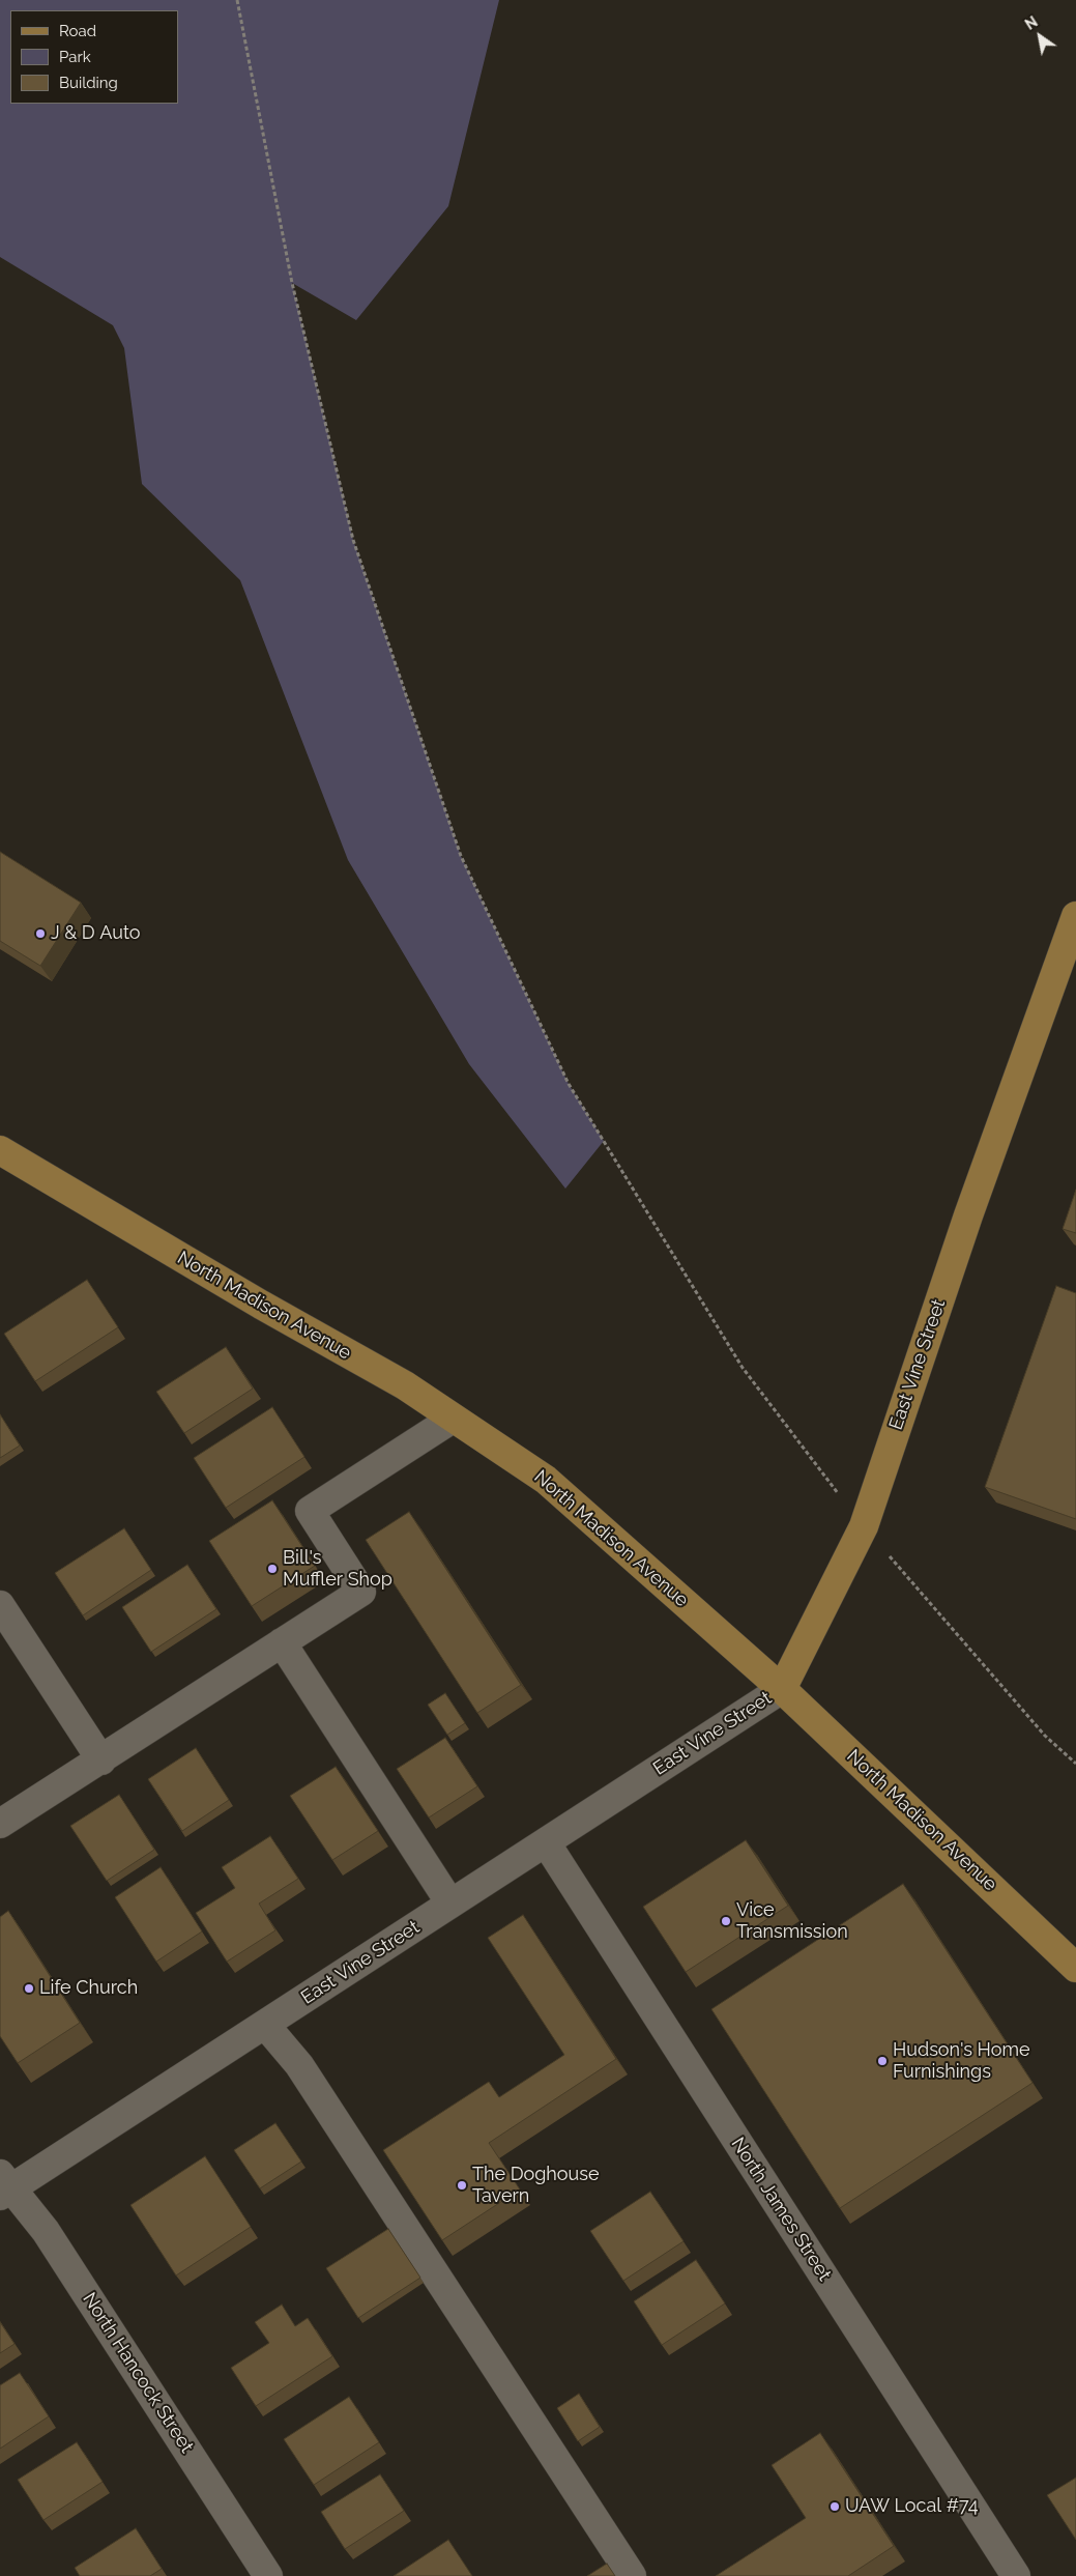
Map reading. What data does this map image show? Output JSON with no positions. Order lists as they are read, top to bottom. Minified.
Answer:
{"streets":{"main road":["North Madison Avenue","East Vine Street"],"street":["North James Street","North Hancock Street"]},"crossings":[["North Madison Avenue","East Vine Street"],["East Vine Street","North James Street"],["East Vine Street","North Hancock Street"]],"places":["J & D Auto","Bill's Muffler Shop","Vice Transmission","Life Church","Hudson's Home Furnishings","The Doghouse Tavern","UAW Local #74"],"legend":["Road","Park","Building"],"north":"top left"}
